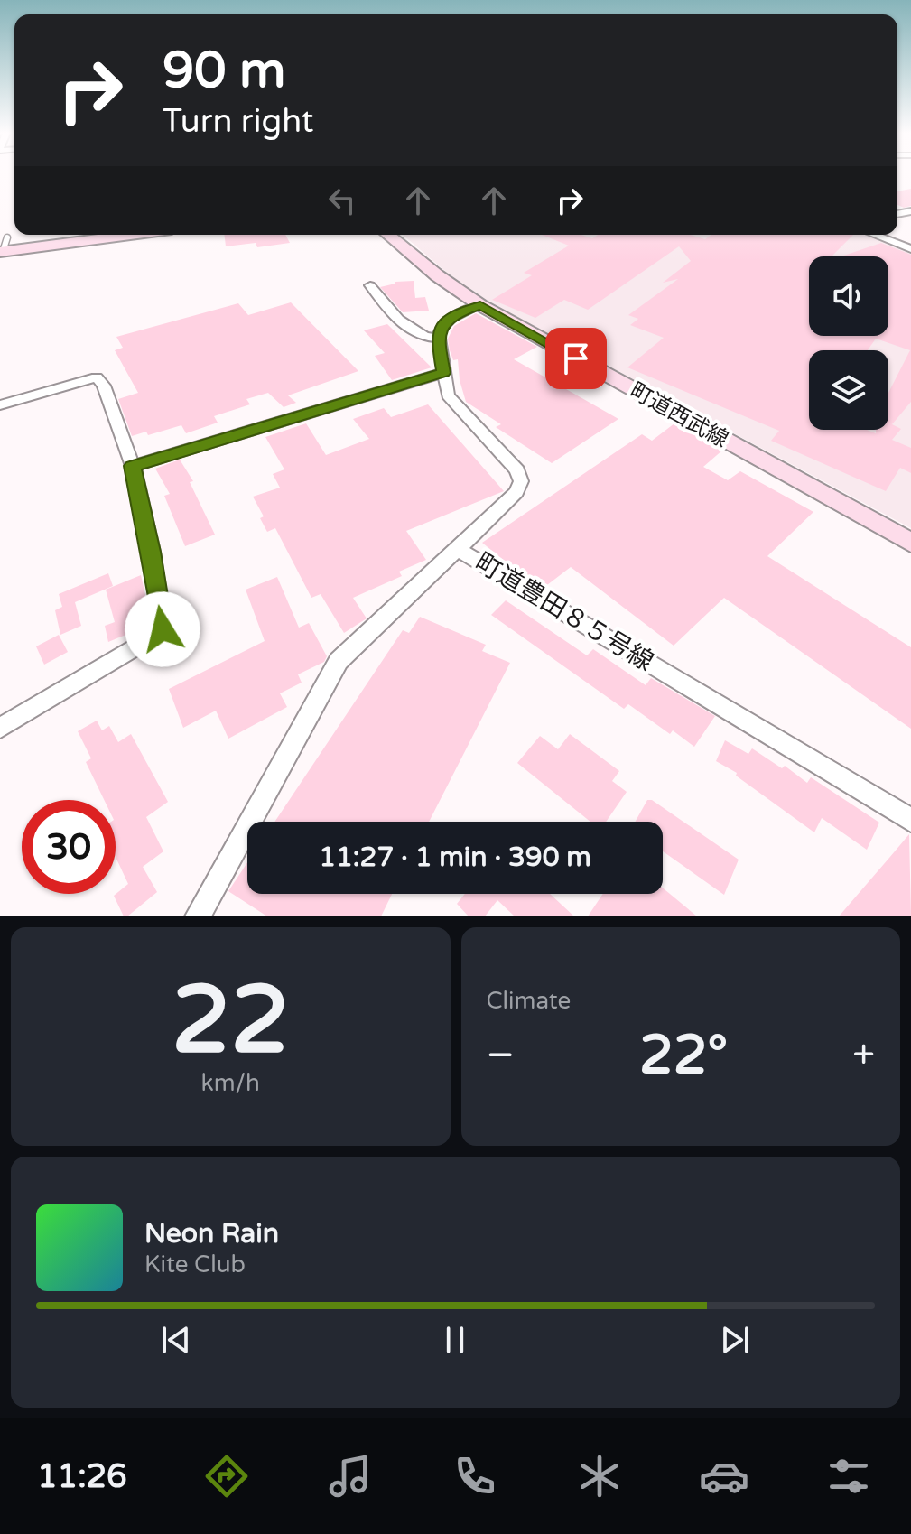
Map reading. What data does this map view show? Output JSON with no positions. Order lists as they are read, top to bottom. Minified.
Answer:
{"streets":{"street":["町道西武線","町道豊田８５号線"]},"page":{"turn":["90 m","Turn right"],"limit":"30","trip":"11:27 · 1 min · 390 m","tile":[["22","km/h"],"Climate"],"heat":["−","22°","+"],"song":["Neon Rain","Kite Club"],"tabs":"11:26"}}
